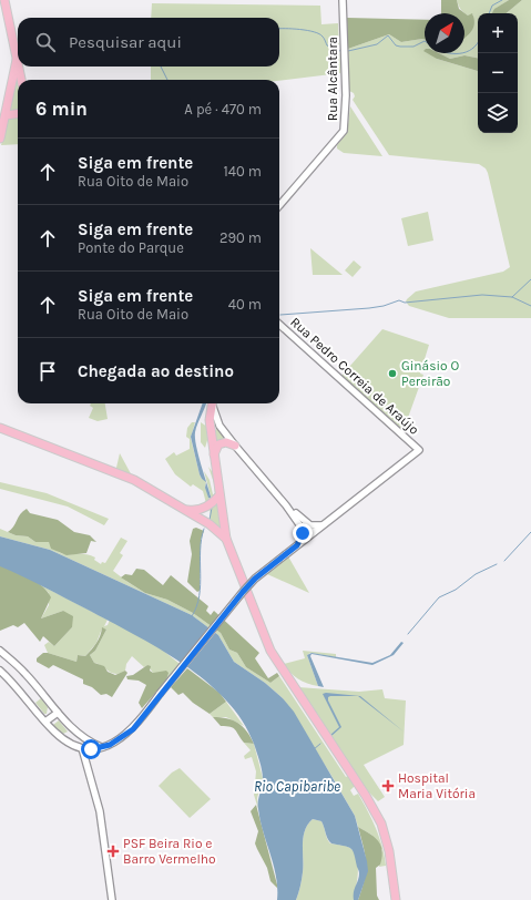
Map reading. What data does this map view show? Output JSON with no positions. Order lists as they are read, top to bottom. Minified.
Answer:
{"streets":{"street":["Rua Alcântara","Rua Pedro Correia de Araújo"]},"water":["Rio Capibaribe"],"places":{"other":["Ginásio O Pereirão"],"health":["Hospital Maria Vitória","PSF Beira Rio e Barro Vermelho"]},"north":"top right","page":{"map_buttons":["+","−"],"search":"Pesquisar aqui","heading":["6 min","A pé · 470 m"],"list":[["Siga em frente","Rua Oito de Maio","140 m"],["Siga em frente","Ponte do Parque","290 m"],["Siga em frente","Rua Oito de Maio","40 m"],"Chegada ao destino"]}}
